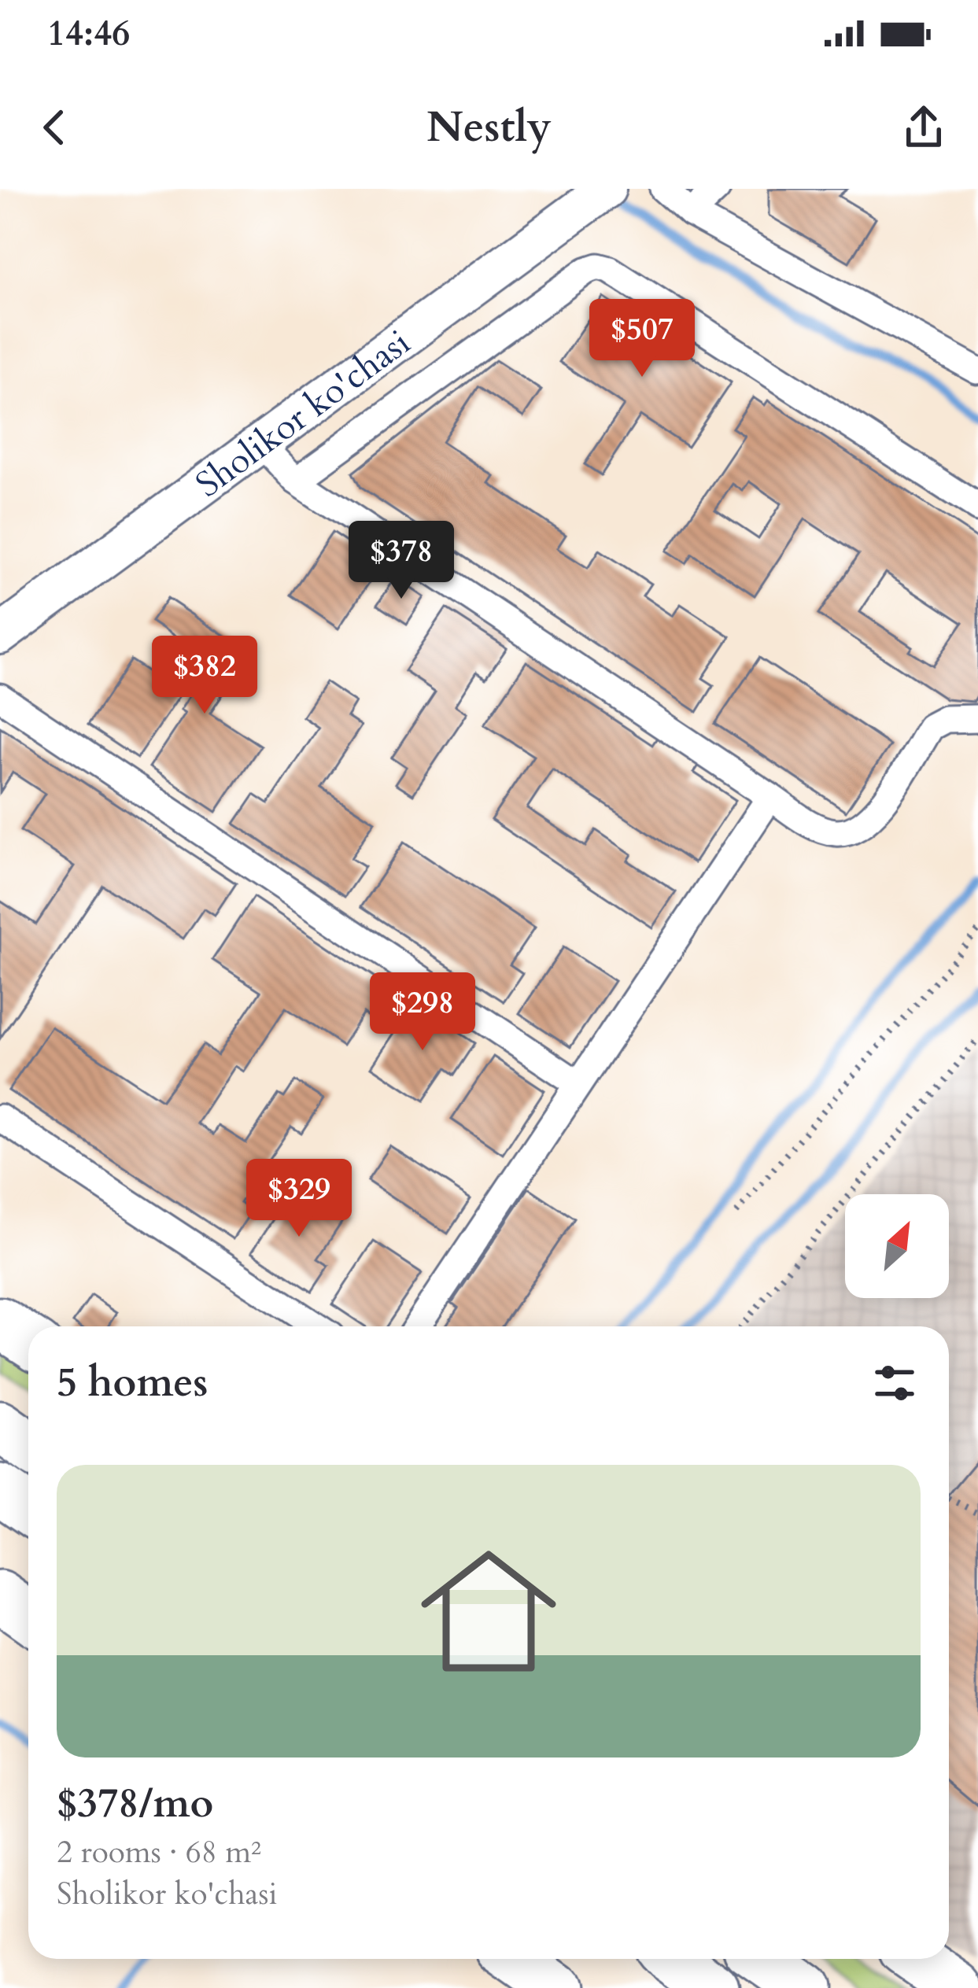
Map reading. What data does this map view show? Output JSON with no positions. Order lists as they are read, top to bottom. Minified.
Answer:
{"streets":{"street":["Sholikor ko'chasi"]},"north":"top right","page":{"status":"14:46","header":"Nestly","price":["$507","$378","$382","$298","$329"],"heading":"5 homes","list":[{"name":"$378/mo","note":"2 rooms · 68 m² · Sholikor ko'chasi"}]}}
